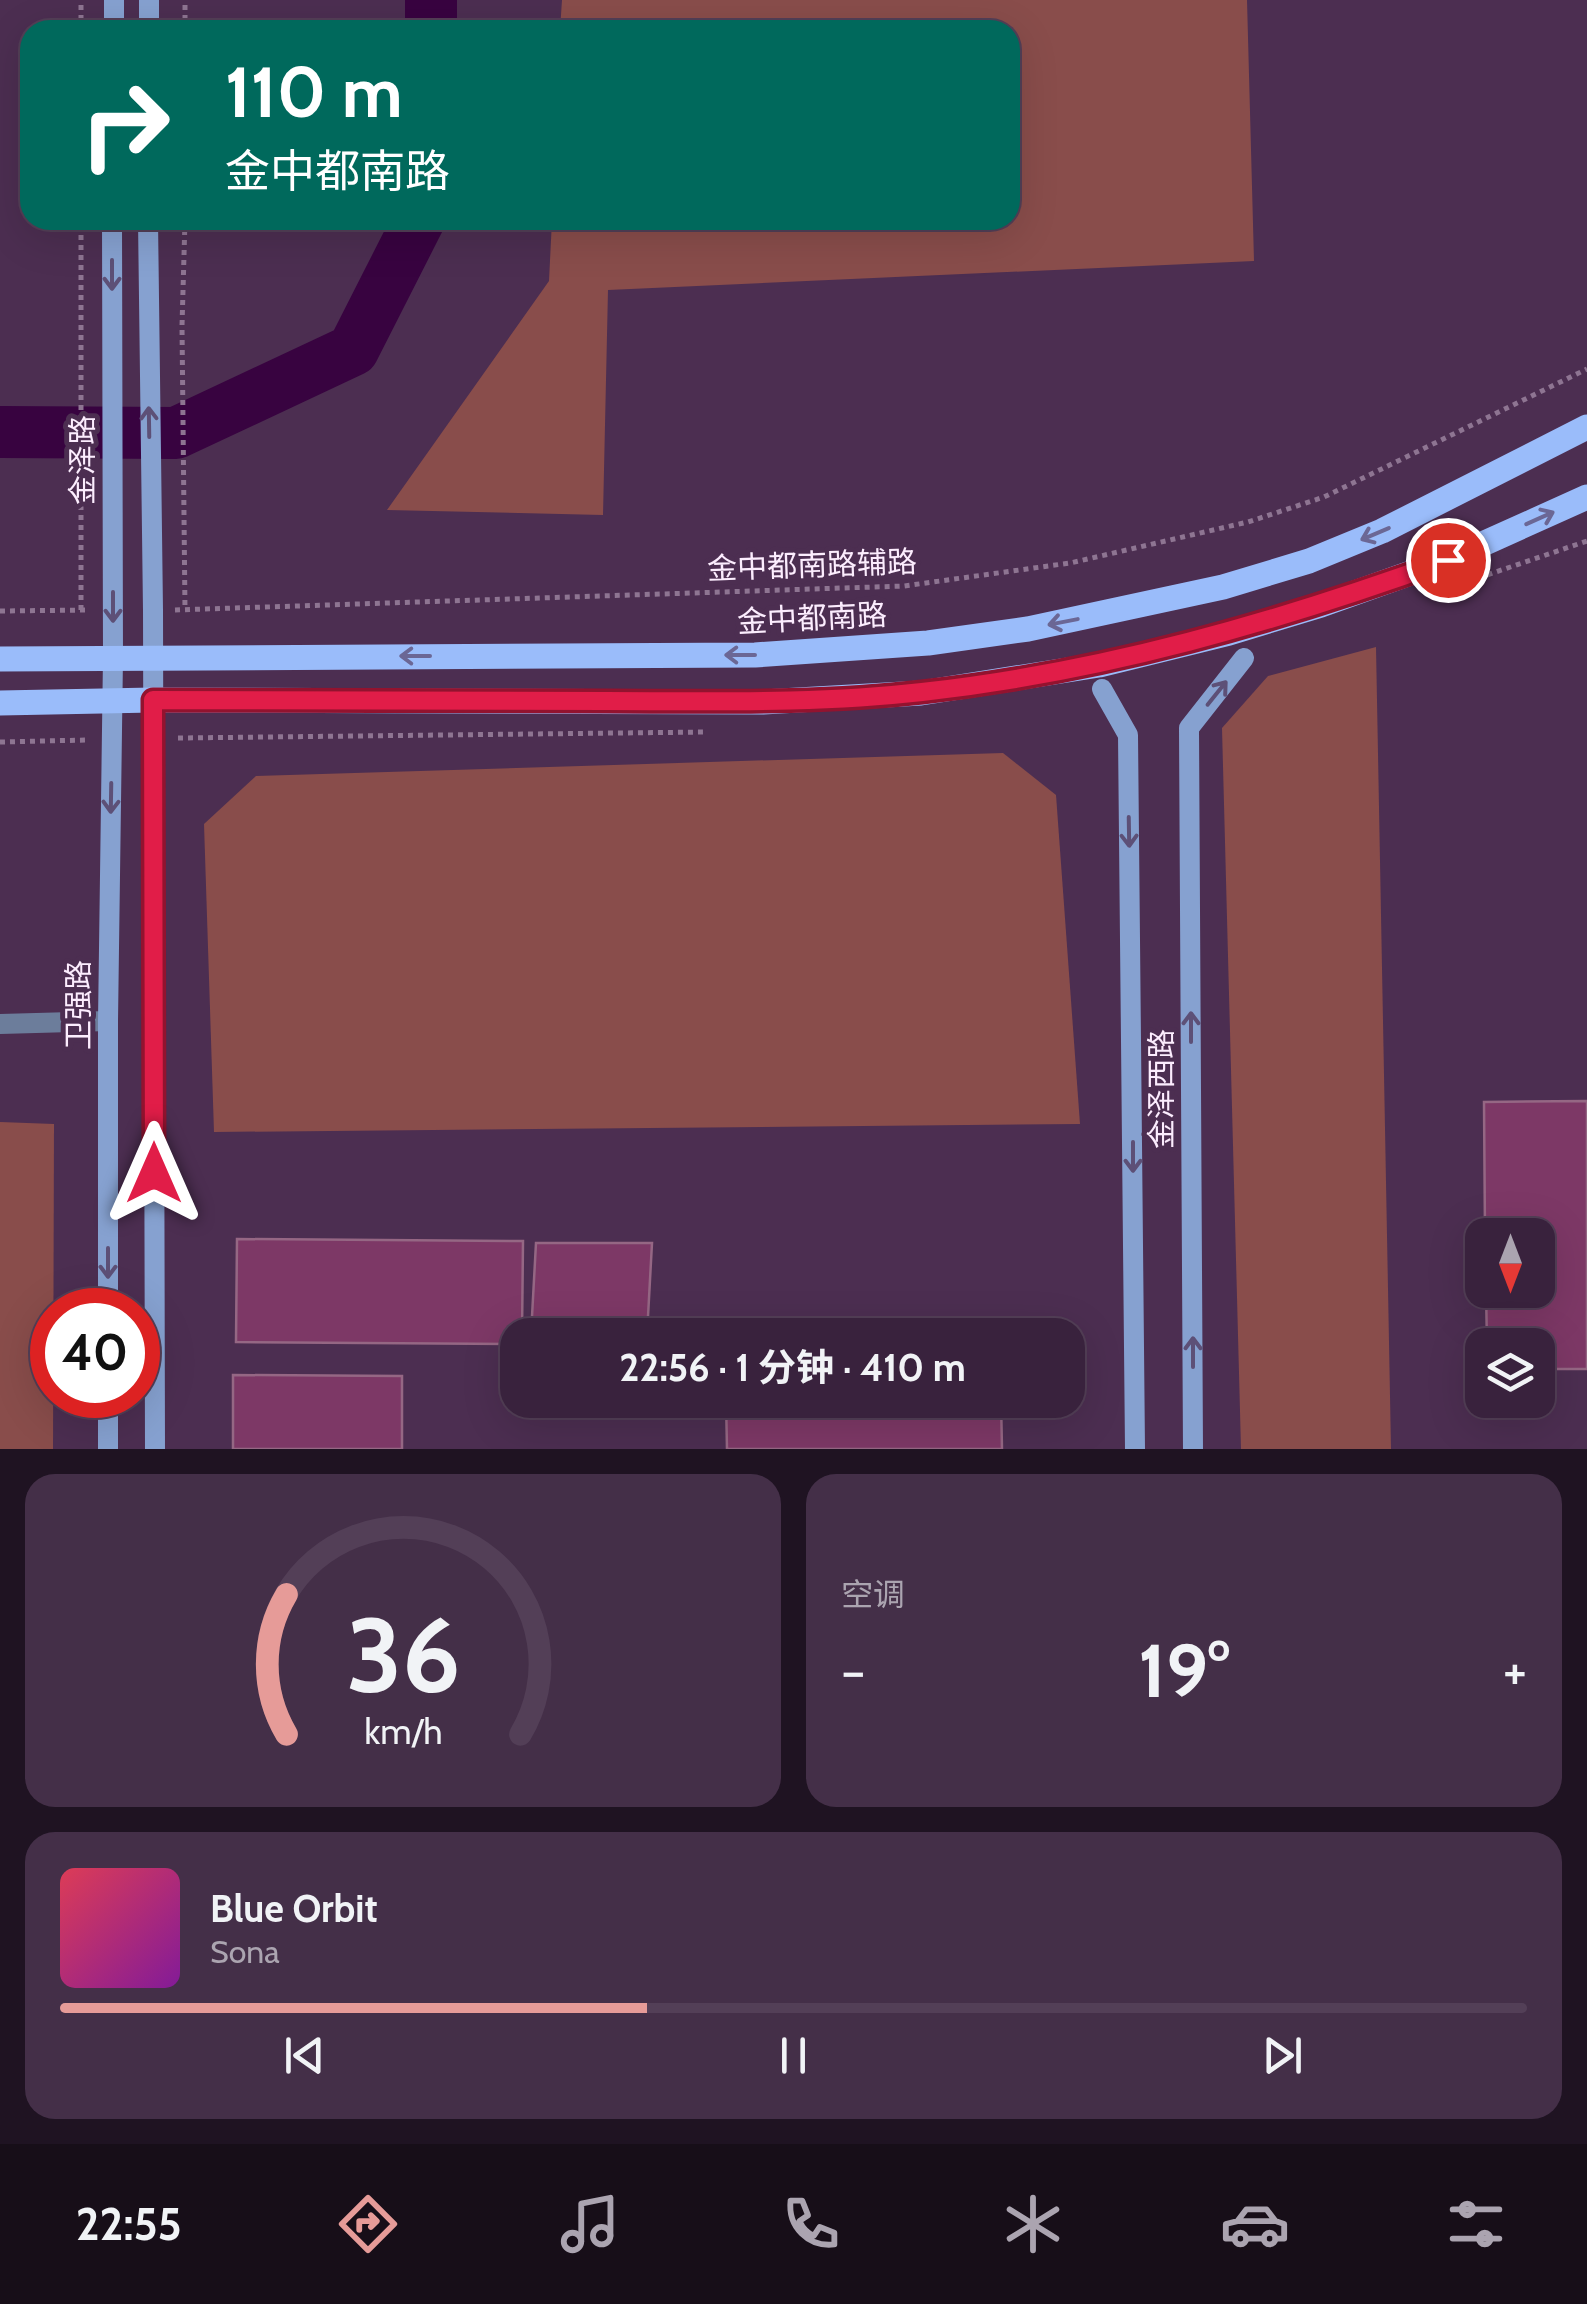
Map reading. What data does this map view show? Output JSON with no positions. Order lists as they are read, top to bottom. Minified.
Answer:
{"streets":{"main road":["金中都南路"],"street":["金泽路","卫强路","金泽西路"],"path":["金中都南路辅路"]},"crossings":[["金泽路","金中都南路"],["金泽路","卫强路"]],"north":"bottom","page":{"turn":["110 m","金中都南路"],"limit":"40","trip":"22:56 · 1 分钟 · 410 m","tile":"空调","heat":["−","19°","+"],"song":["Blue Orbit","Sona"],"tabs":"22:55","gauge":["36","km/h"]}}
